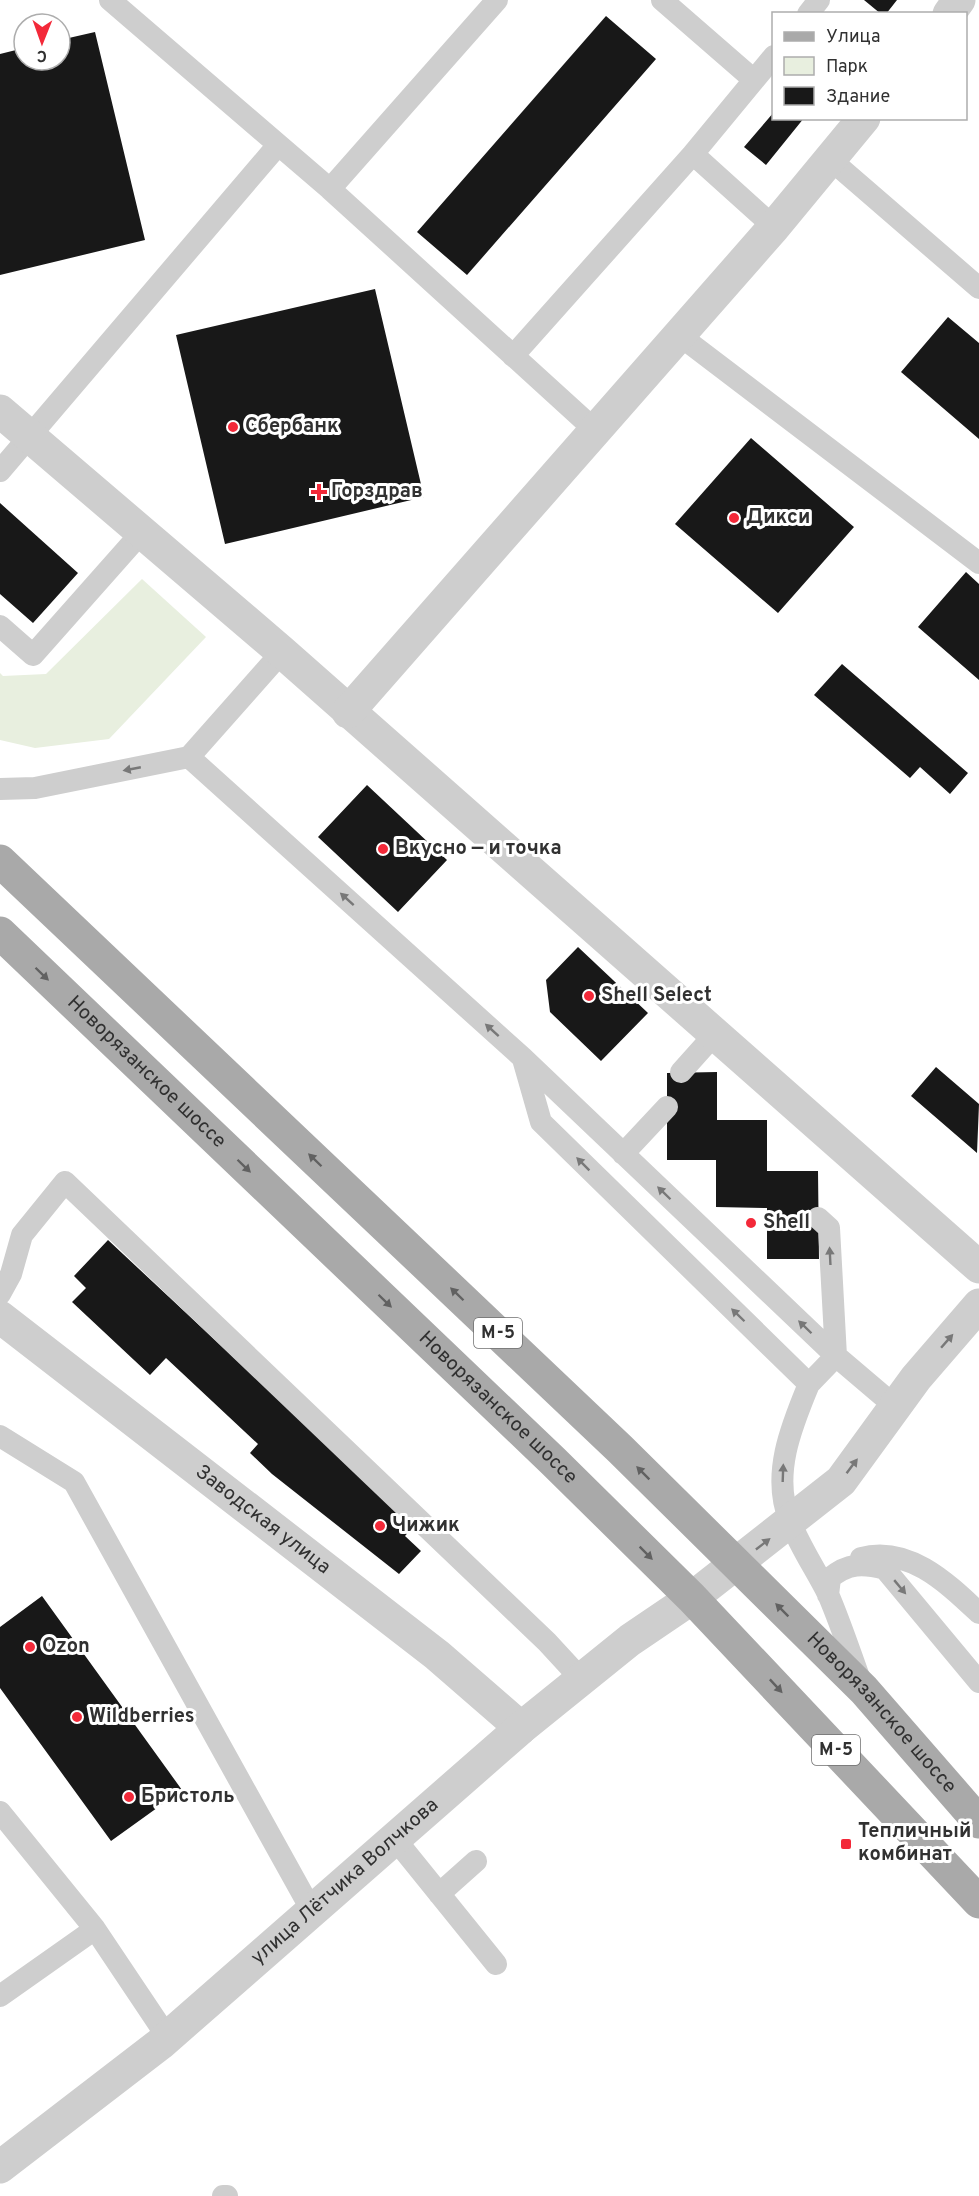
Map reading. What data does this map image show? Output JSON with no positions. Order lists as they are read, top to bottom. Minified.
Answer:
{"streets":{"main road":["Новорязанское шоссе","М-5"],"street":["Заводская улица","улица Лётчика Волчкова"]},"crossings":[["Новорязанское шоссе","улица Лётчика Волчкова"],["Заводская улица","улица Лётчика Волчкова"]],"places":{"other":["Сбербанк","Дикси","Вкусно — и точка","Shell Select","Shell","Чижик","Ozon","Wildberries","Бристоль"],"health":["Горздрав"],"transit":["Тепличный комбинат"]},"legend":["Улица","Парк","Здание"],"north":"bottom"}
